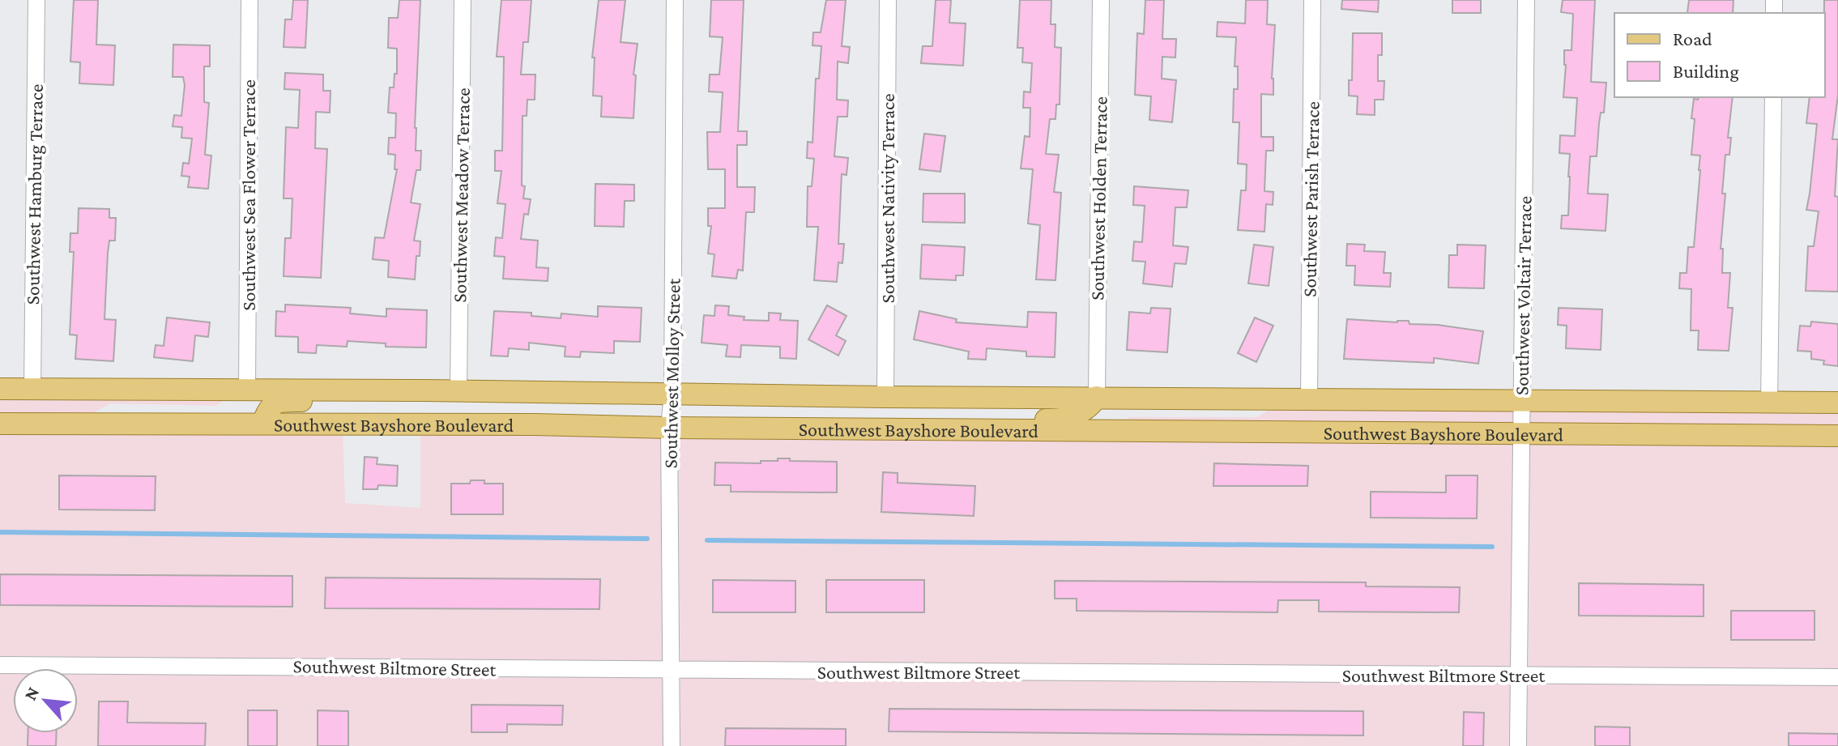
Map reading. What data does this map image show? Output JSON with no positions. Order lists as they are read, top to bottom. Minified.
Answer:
{"streets":{"main road":["Southwest Bayshore Boulevard"],"street":["Southwest Hamburg Terrace","Southwest Sea Flower Terrace","Southwest Meadow Terrace","Southwest Nativity Terrace","Southwest Holden Terrace","Southwest Parish Terrace","Southwest Voltair Terrace","Southwest Molloy Street","Southwest Biltmore Street"]},"crossings":[["Southwest Hamburg Terrace","Southwest Bayshore Boulevard"],["Southwest Sea Flower Terrace","Southwest Bayshore Boulevard"],["Southwest Meadow Terrace","Southwest Bayshore Boulevard"],["Southwest Nativity Terrace","Southwest Bayshore Boulevard"],["Southwest Holden Terrace","Southwest Bayshore Boulevard"],["Southwest Parish Terrace","Southwest Bayshore Boulevard"],["Southwest Voltair Terrace","Southwest Bayshore Boulevard"],["Southwest Voltair Terrace","Southwest Biltmore Street"],["Southwest Molloy Street","Southwest Bayshore Boulevard"],["Southwest Molloy Street","Southwest Biltmore Street"]],"legend":["Road","Building"],"north":"top left"}
